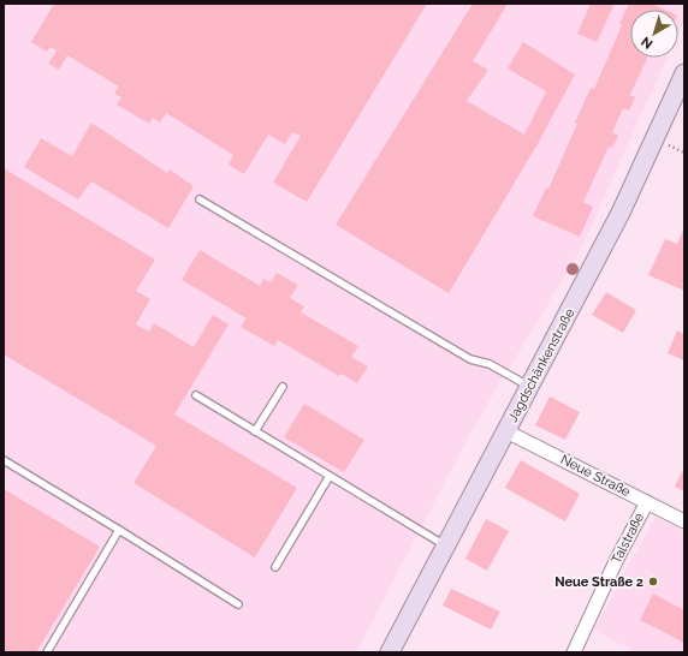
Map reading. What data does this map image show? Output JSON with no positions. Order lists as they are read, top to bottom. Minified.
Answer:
{"streets":{"main road":["Jagdschänkenstraße"],"street":["Neue Straße","Talstraße"]},"crossings":[["Jagdschänkenstraße","Neue Straße"],["Neue Straße","Talstraße"]],"places":["Neue Straße 2"],"north":"bottom left"}
